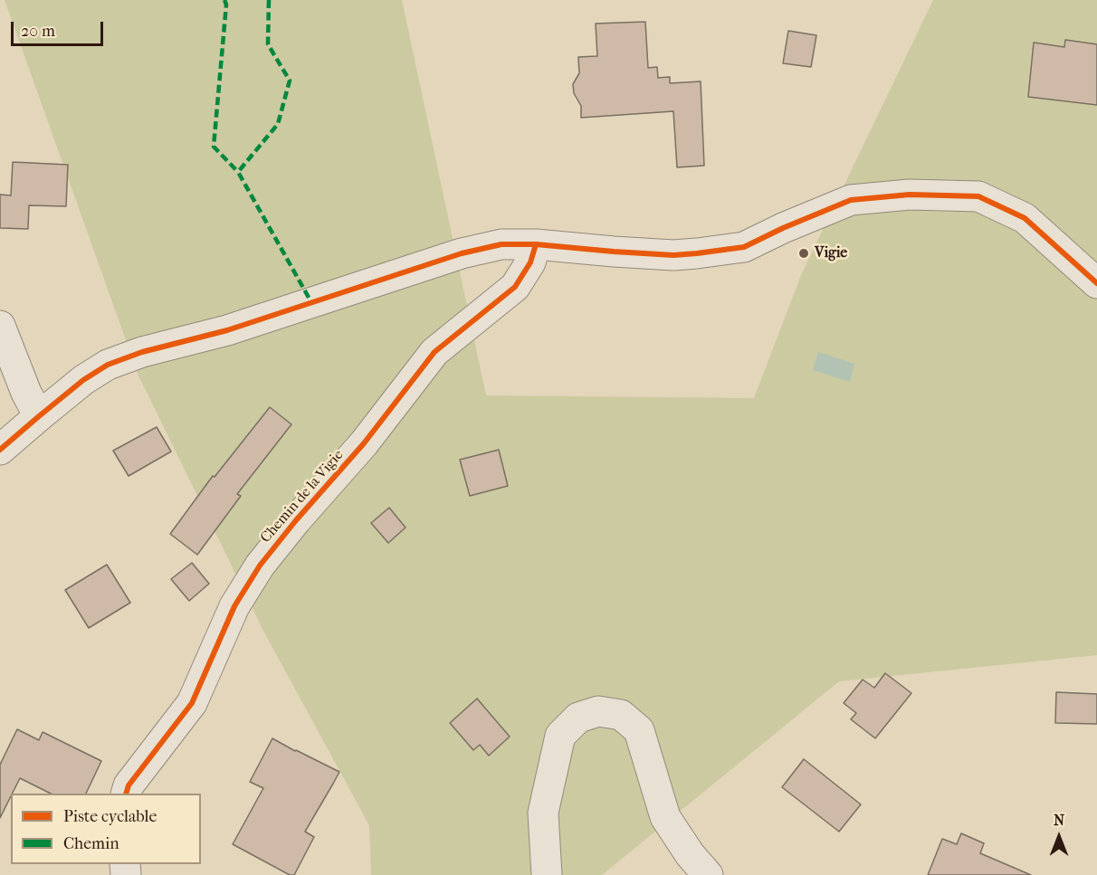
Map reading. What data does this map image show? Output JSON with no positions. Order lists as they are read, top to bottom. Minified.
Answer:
{"streets":{"street":["Chemin de la Vigie"]},"places":["Vigie"],"legend":["Piste cyclable","Chemin"],"scale_bar":"20 m","north":"top"}
